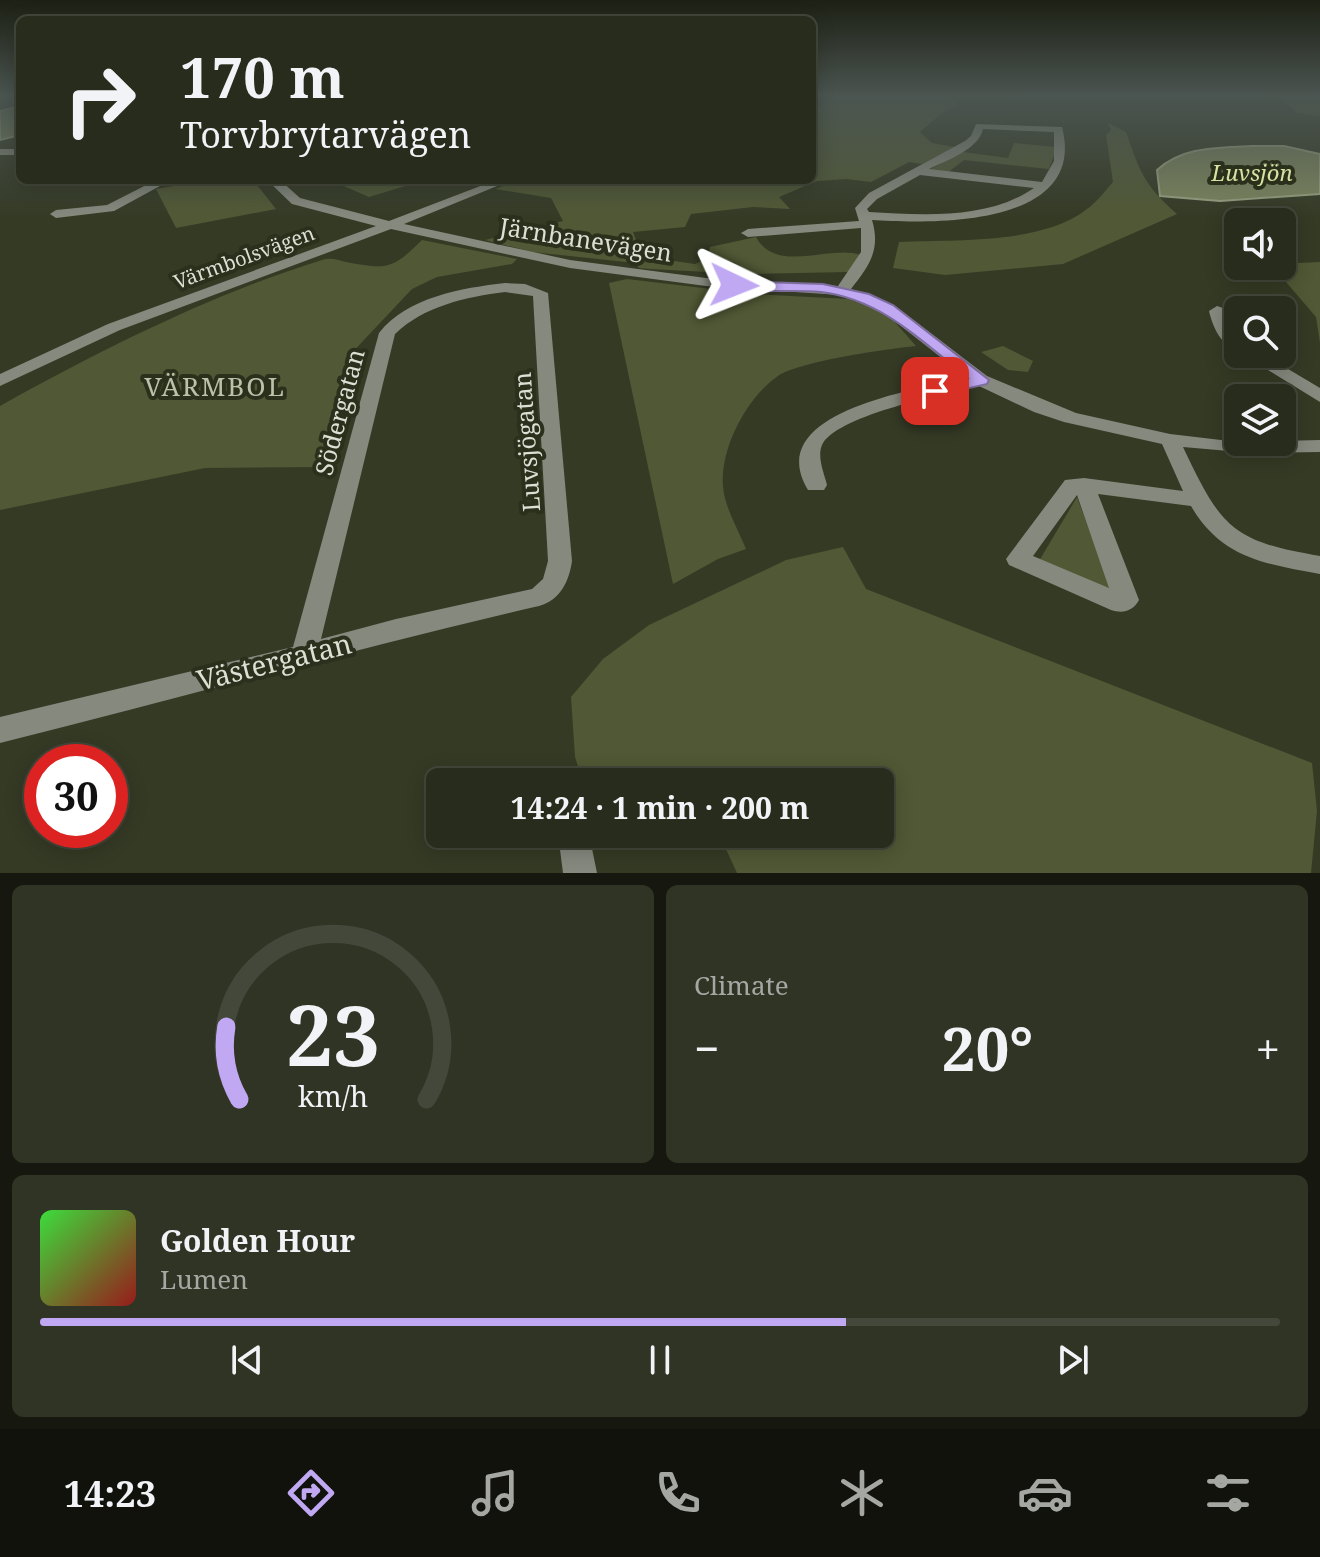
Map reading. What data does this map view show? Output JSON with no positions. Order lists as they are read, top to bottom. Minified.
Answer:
{"streets":{"street":["Järnbanevägen","Värmbolsvägen","Södergatan","Luvsjögatan","Västergatan"]},"crossings":[["Järnbanevägen","Värmbolsvägen"],["Södergatan","Luvsjögatan"],["Södergatan","Västergatan"],["Luvsjögatan","Västergatan"]],"districts":["VÄRMBOL"],"water":["Luvsjön"],"page":{"turn":["170 m","Torvbrytarvägen"],"limit":"30","trip":"14:24 · 1 min · 200 m","tile":"Climate","heat":["−","20°","+"],"song":["Golden Hour","Lumen"],"tabs":"14:23","gauge":["23","km/h"]}}
